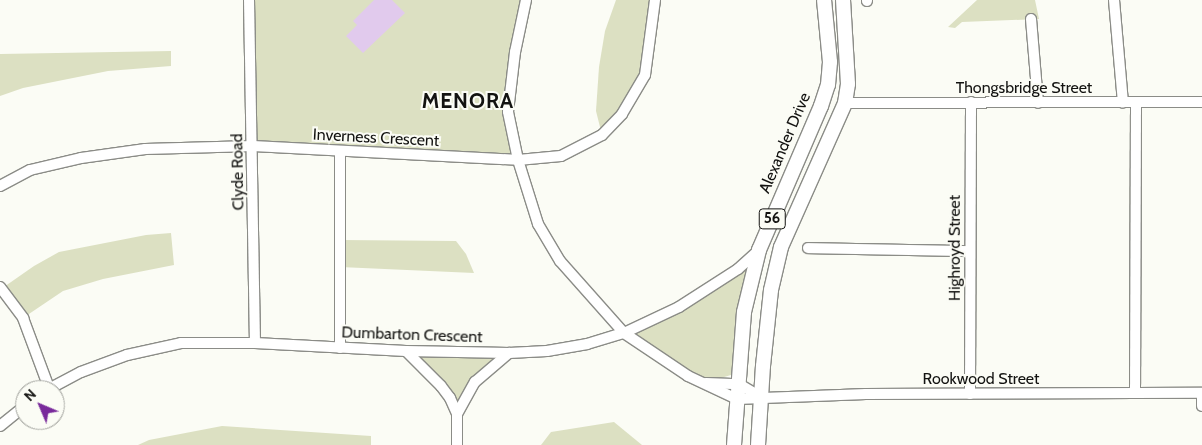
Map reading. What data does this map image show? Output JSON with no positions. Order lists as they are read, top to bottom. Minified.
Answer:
{"streets":{"main road":["Alexander Drive","56"],"street":["Thongsbridge Street","Inverness Crescent","Clyde Road","Highroyd Street","Dumbarton Crescent","Rookwood Street"]},"crossings":[["Thongsbridge Street","56"],["Thongsbridge Street","Highroyd Street"],["Inverness Crescent","Clyde Road"],["Alexander Drive","Dumbarton Crescent"],["Alexander Drive","Rookwood Street"],["Clyde Road","Dumbarton Crescent"],["56","Rookwood Street"],["Highroyd Street","Rookwood Street"]],"districts":["MENORA"],"north":"top left"}
